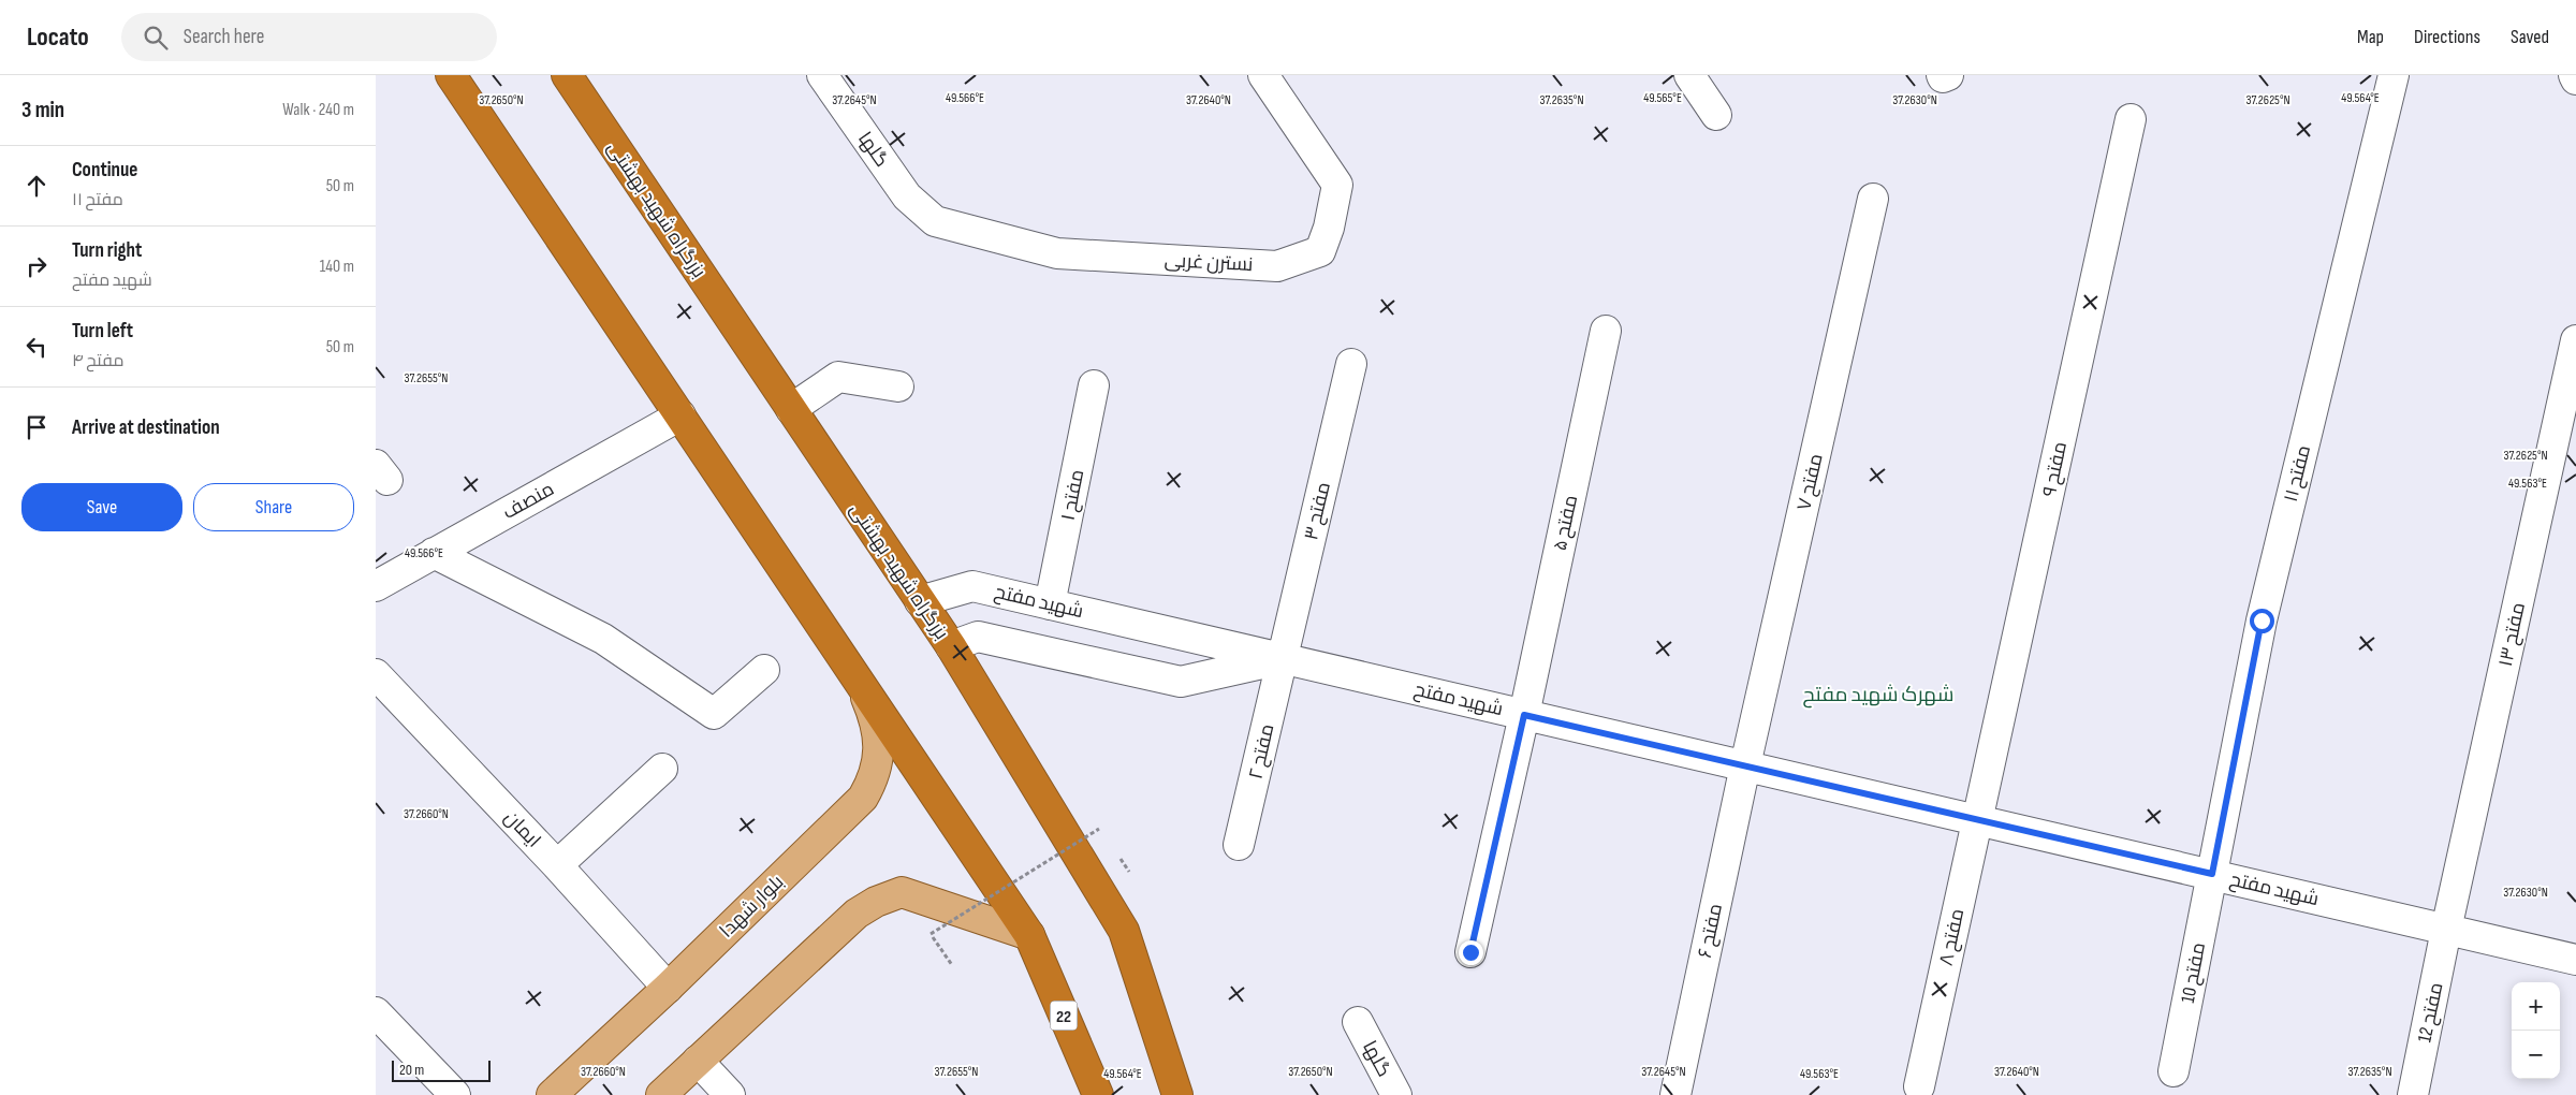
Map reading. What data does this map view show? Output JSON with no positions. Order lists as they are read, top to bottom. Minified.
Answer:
{"streets":{"highway":["بزرگراه شهید بهشتی","22"],"main road":["بلوار شهدا"],"street":["گلها","نسترن غربی","مفتح ۹","مفتح ۱۱","مفتح ۷","مفتح ۱","منصف","مفتح ۳","مفتح ۵","شهید مفتح","مفتح ۱۳","مفتح ۲","ایمان","مفتح ۶","مفتح ۸","مفتح 10","مفتح 12"]},"crossings":[["گلها","نسترن غربی"],["بزرگراه شهید بهشتی","شهید مفتح"],["مفتح ۹","شهید مفتح"],["مفتح ۹","مفتح ۸"],["مفتح ۱۱","شهید مفتح"],["مفتح ۱۱","مفتح 10"],["مفتح ۷","شهید مفتح"],["مفتح ۷","مفتح ۶"],["مفتح ۱","شهید مفتح"],["مفتح ۳","شهید مفتح"],["مفتح ۳","مفتح ۲"],["مفتح ۵","شهید مفتح"],["شهید مفتح","مفتح ۱۳"],["شهید مفتح","مفتح ۲"],["شهید مفتح","مفتح ۶"],["شهید مفتح","مفتح ۸"],["شهید مفتح","مفتح 10"],["شهید مفتح","مفتح 12"],["مفتح ۱۳","مفتح 12"],["ایمان","بلوار شهدا"]],"districts":["شهرک شهید مفتح"],"scale_bar":"20 m","page":{"header":"Locato","search":"Search here","nav":["Map","Directions","Saved"],"heading":["3 min","Walk · 240 m"],"list":[["Continue","مفتح ۱۱","50 m"],["Turn right","شهید مفتح","140 m"],["Turn left","مفتح ۴","50 m"],"Arrive at destination"],"buttons":["Save","Share"],"map_buttons":["+","−"],"scale":"20 m"},"coordinates":["49.566°E","49.565°E","49.564°E","37.2650°N","37.2645°N","37.2640°N","37.2635°N","37.2630°N","37.2625°N","37.2655°N","49.563°E","37.2660°N"]}
